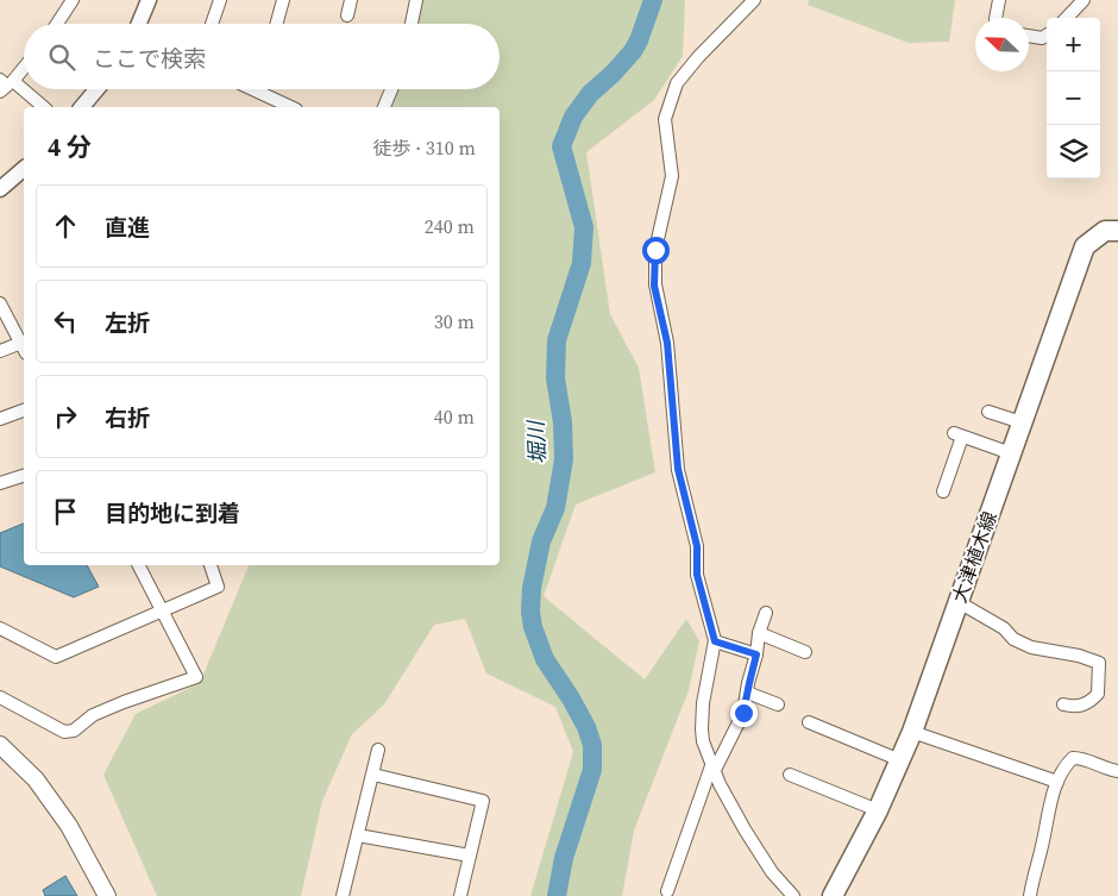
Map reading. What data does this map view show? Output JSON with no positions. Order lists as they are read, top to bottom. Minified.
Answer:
{"streets":{"main road":["大津植木線"]},"water":["堀川"],"north":"top left","page":{"map_buttons":["+","−"],"search":"ここで検索","heading":["4 分","徒歩 · 310 m"],"list":[["直進","240 m"],["左折","30 m"],["右折","40 m"],"目的地に到着"]}}
